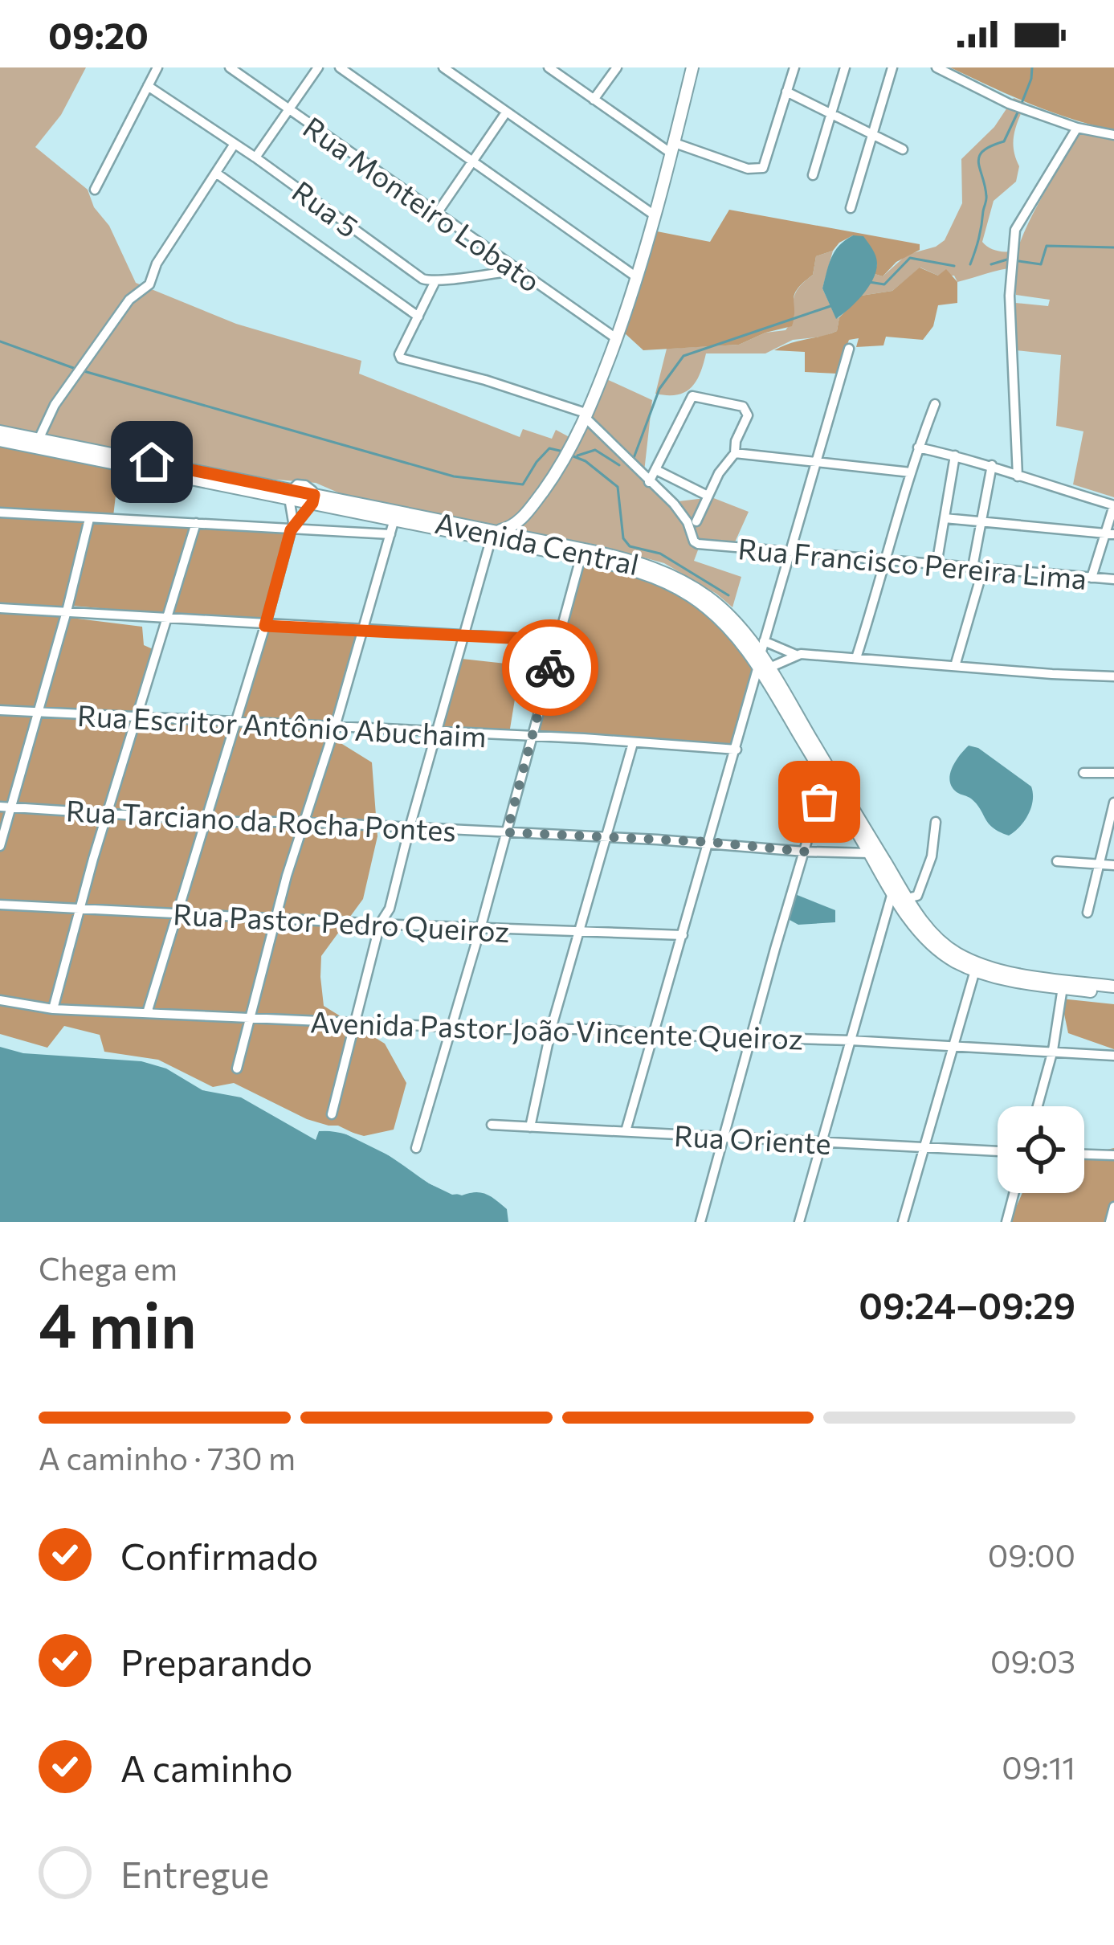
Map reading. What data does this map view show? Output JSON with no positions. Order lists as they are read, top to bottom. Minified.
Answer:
{"streets":{"main road":["Avenida Central"],"street":["Rua Monteiro Lobato","Rua 5","Rua Francisco Pereira Lima","Rua Escritor Antônio Abuchaim","Rua Tarciano da Rocha Pontes","Rua Pastor Pedro Queiroz","Avenida Pastor João Vincente Queiroz","Rua Oriente"]},"crossings":[["Avenida Central","Rua Tarciano da Rocha Pontes"]],"page":{"status":"09:20","heading":["4 min","Chega em","09:24–09:29"],"bar":"A caminho · 730 m","list":[["Confirmado","09:00"],["Preparando","09:03"],["A caminho","09:11"],"Entregue"]}}
